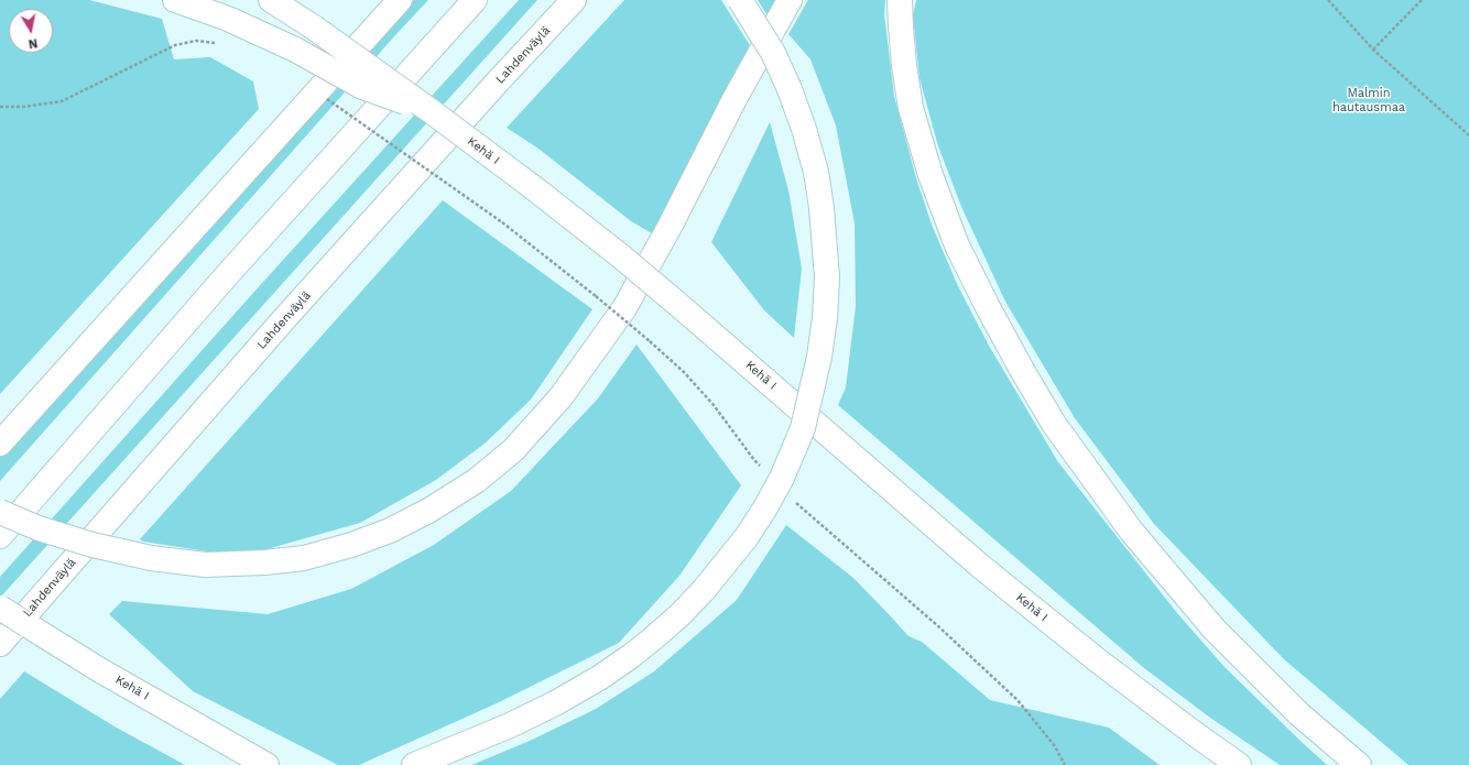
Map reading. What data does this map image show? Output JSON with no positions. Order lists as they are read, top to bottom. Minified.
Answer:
{"streets":{"highway":["Lahdenväylä","Kehä I"]},"parks":["Malmin hautausmaa"],"north":"bottom"}
